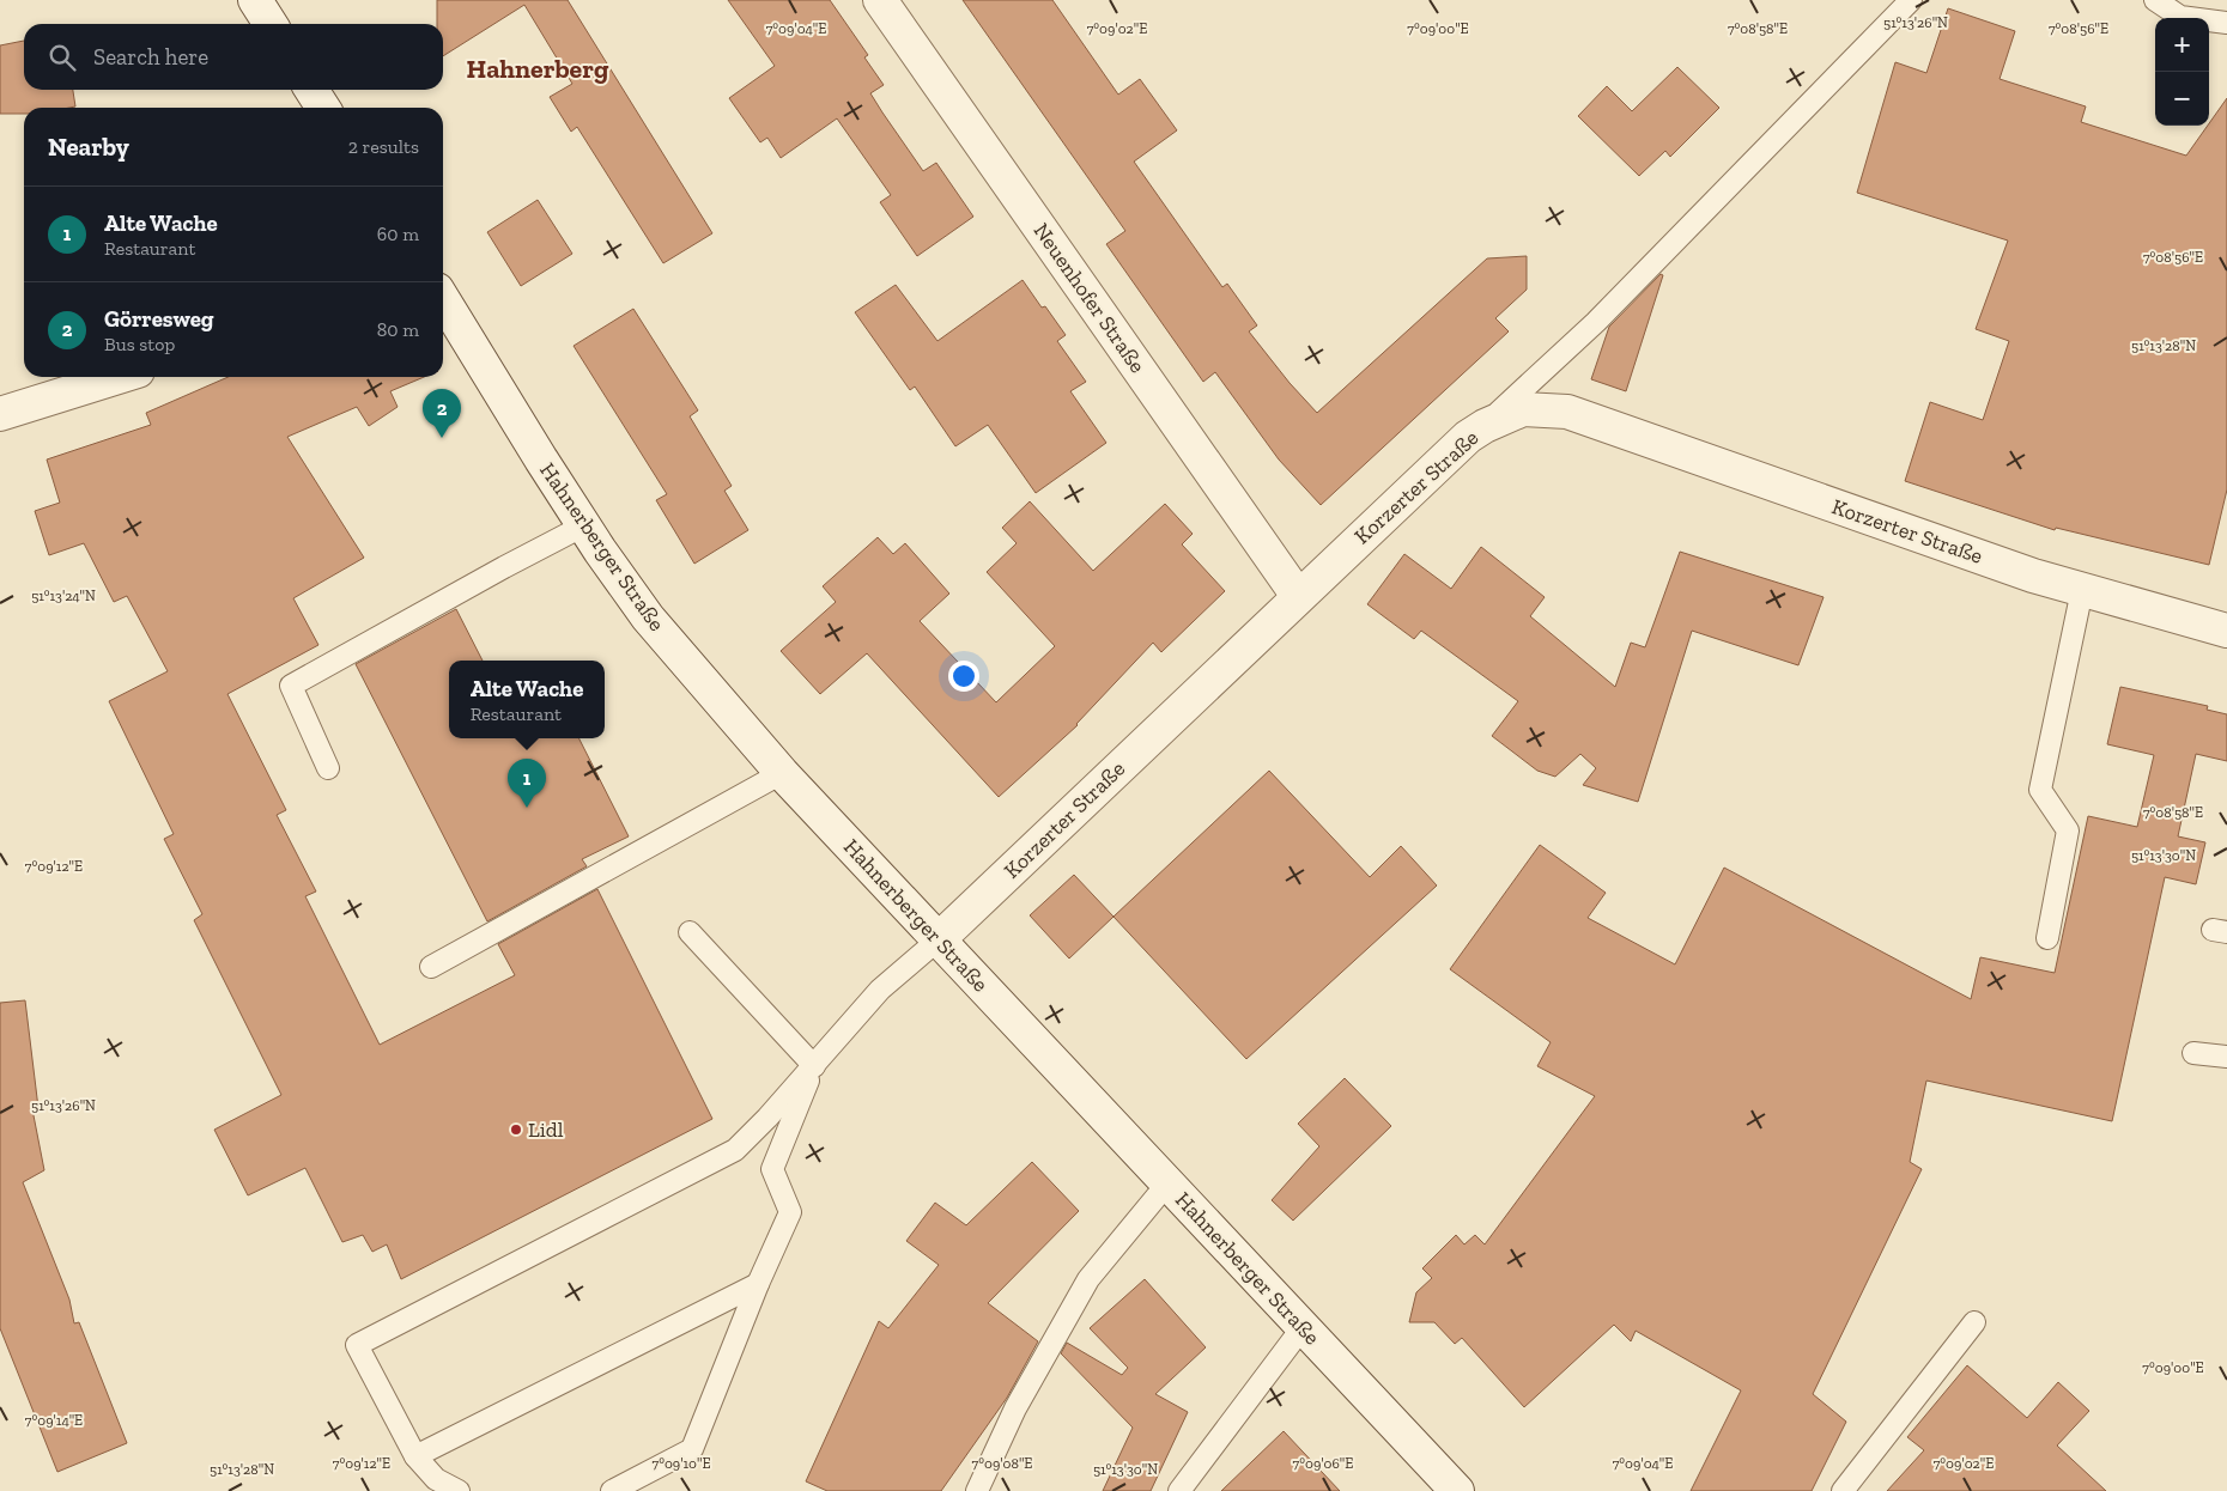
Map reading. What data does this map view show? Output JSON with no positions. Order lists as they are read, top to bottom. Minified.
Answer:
{"streets":{"street":["Neuenhofer Straße","Korzerter Straße","Hahnerberger Straße"]},"crossings":[["Neuenhofer Straße","Korzerter Straße"],["Korzerter Straße","Hahnerberger Straße"]],"districts":["Hahnerberg"],"places":["Lidl"],"page":{"map_buttons":["+","−"],"search":"Search here","heading":["Nearby","2 results"],"list":[{"mark":"1","name":"Alte Wache","note":"Restaurant","value":"60 m"},{"mark":"2","name":"Görresweg","note":"Bus stop","value":"80 m"}],"pins":["2","1"],"popup":["Alte Wache","Restaurant"]},"coordinates":["51°13'26\"N","7°09'00\"E","7°08'56\"E","7°09'04\"E","7°09'02\"E","7°08'58\"E","51°13'28\"N","51°13'24\"N","51°13'30\"N","7°09'12\"E","7°09'14\"E","7°09'10\"E","7°09'08\"E","7°09'06\"E"]}
